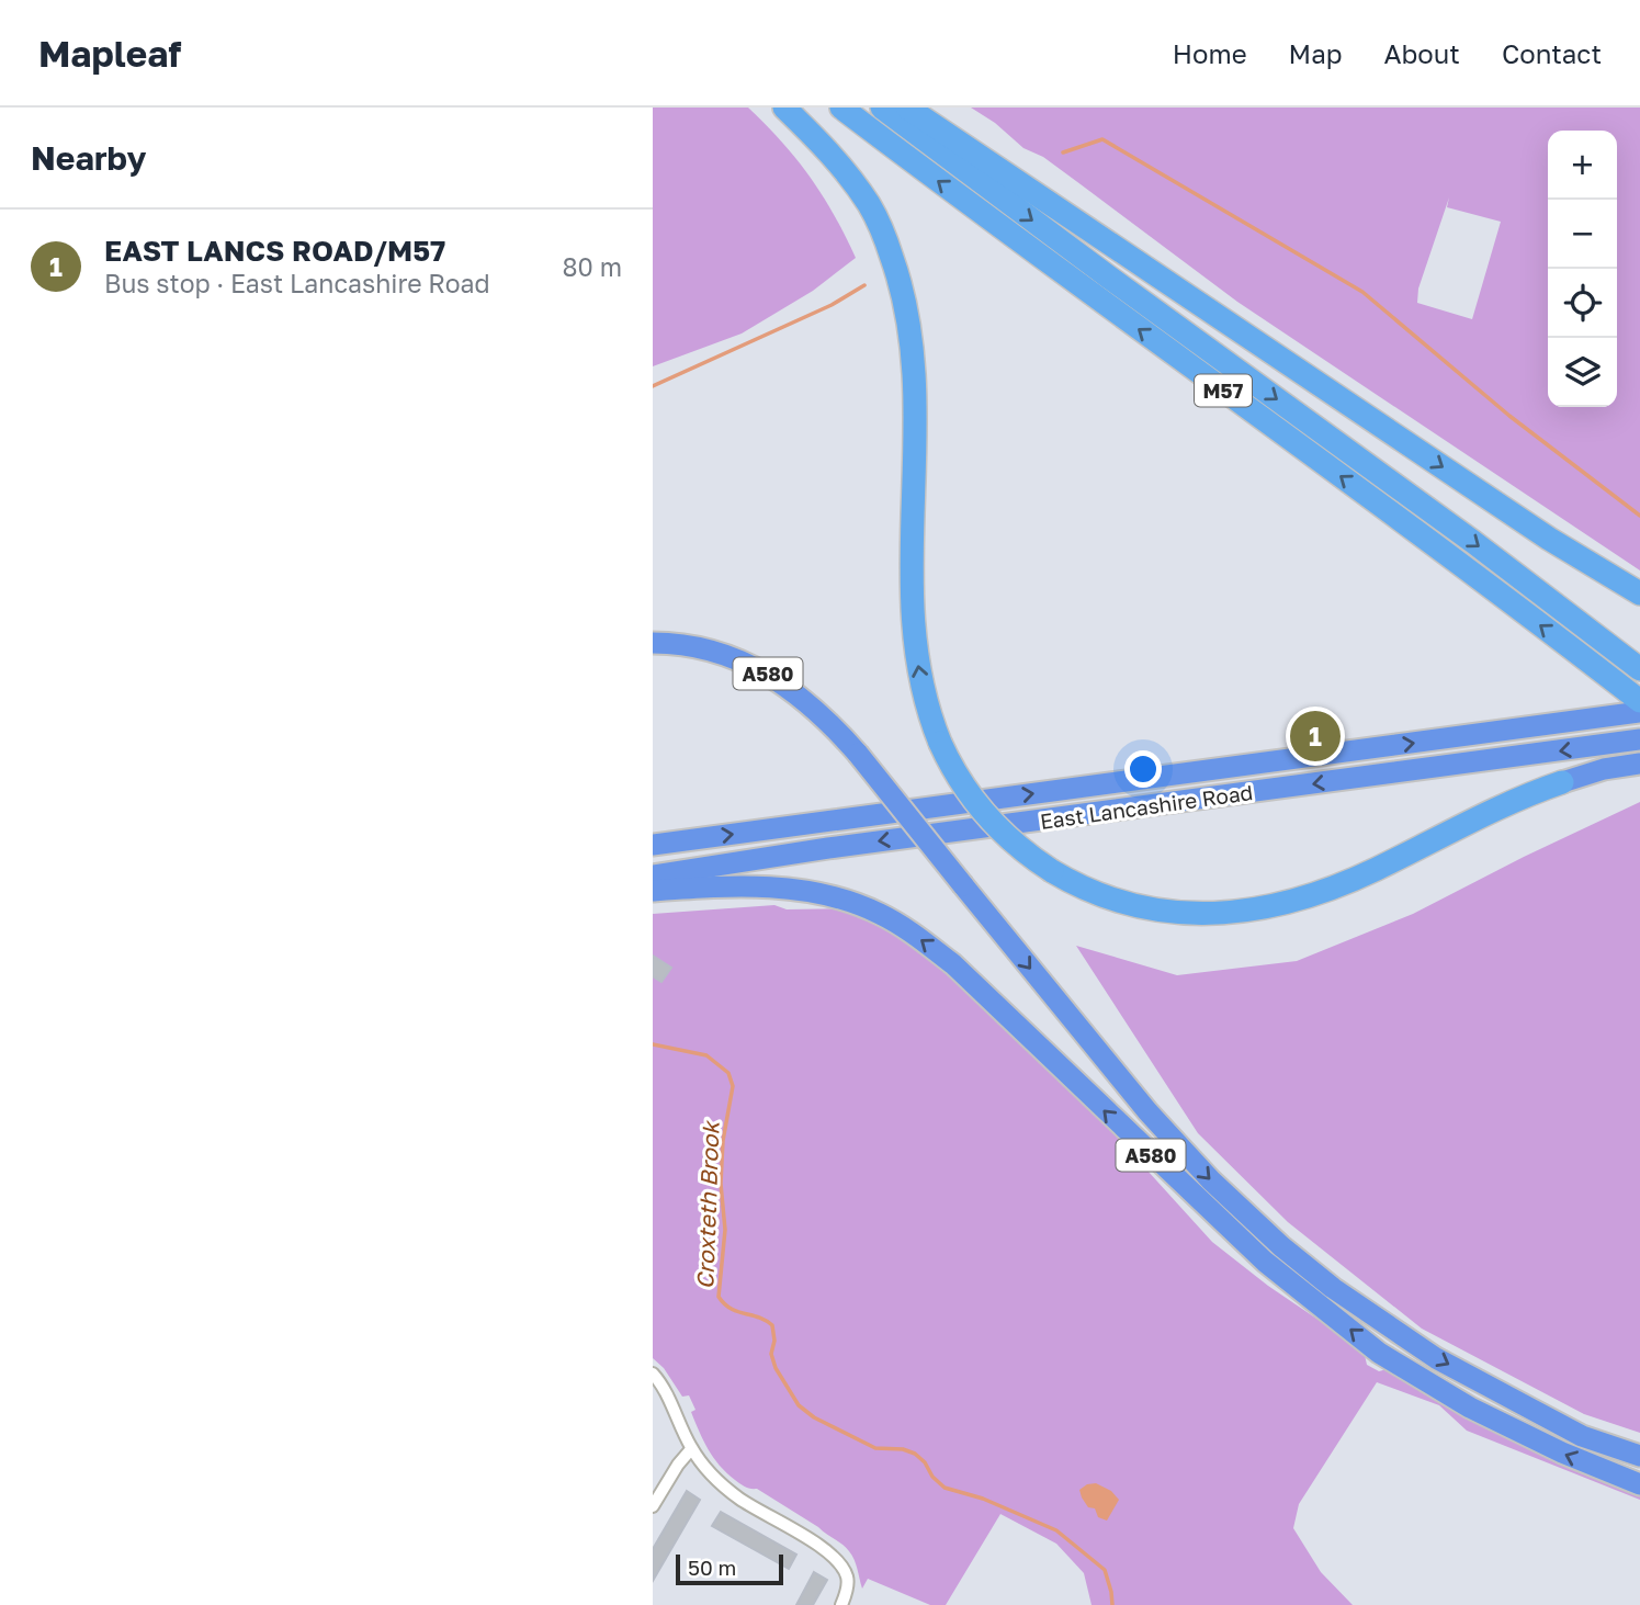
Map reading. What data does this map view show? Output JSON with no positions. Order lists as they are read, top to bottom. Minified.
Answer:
{"streets":{"highway":["M57","A580","East Lancashire Road"]},"water":["Croxteth Brook"],"scale_bar":"50 m","page":{"header":"Mapleaf","nav":["Home","Map","About","Contact"],"heading":"Nearby","map_buttons":["+","−"],"list":[{"mark":"1","name":"EAST LANCS ROAD/M57","note":"Bus stop · East Lancashire Road","value":"80 m"}],"pins":"1","scale":"50 m"}}
